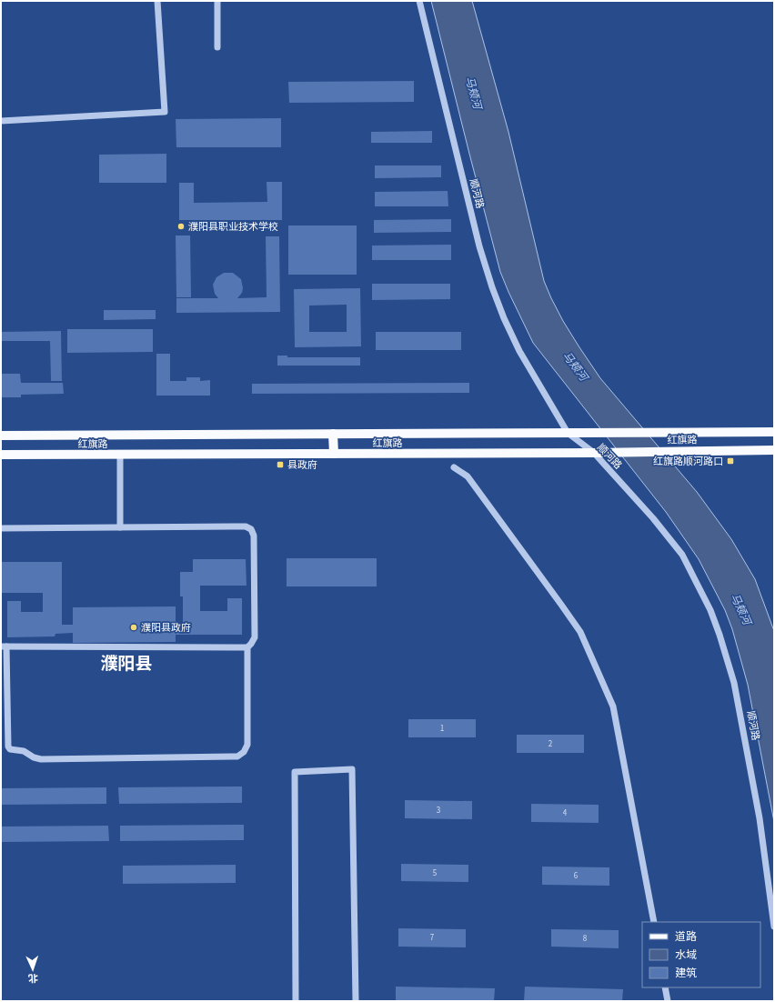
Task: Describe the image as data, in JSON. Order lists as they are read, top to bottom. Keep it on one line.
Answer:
{"streets":{"main road":["红旗路"],"street":["顺河路"]},"crossings":[["顺河路","红旗路"]],"districts":["濮阳县"],"water":["马颊河"],"places":{"other":["濮阳县职业技术学校","濮阳县政府"],"transit":["红旗路顺河路口","县政府"]},"house_numbers":["1","2","3","4","5","6","7","8"],"legend":["道路","水域","建筑"],"north":"bottom"}
